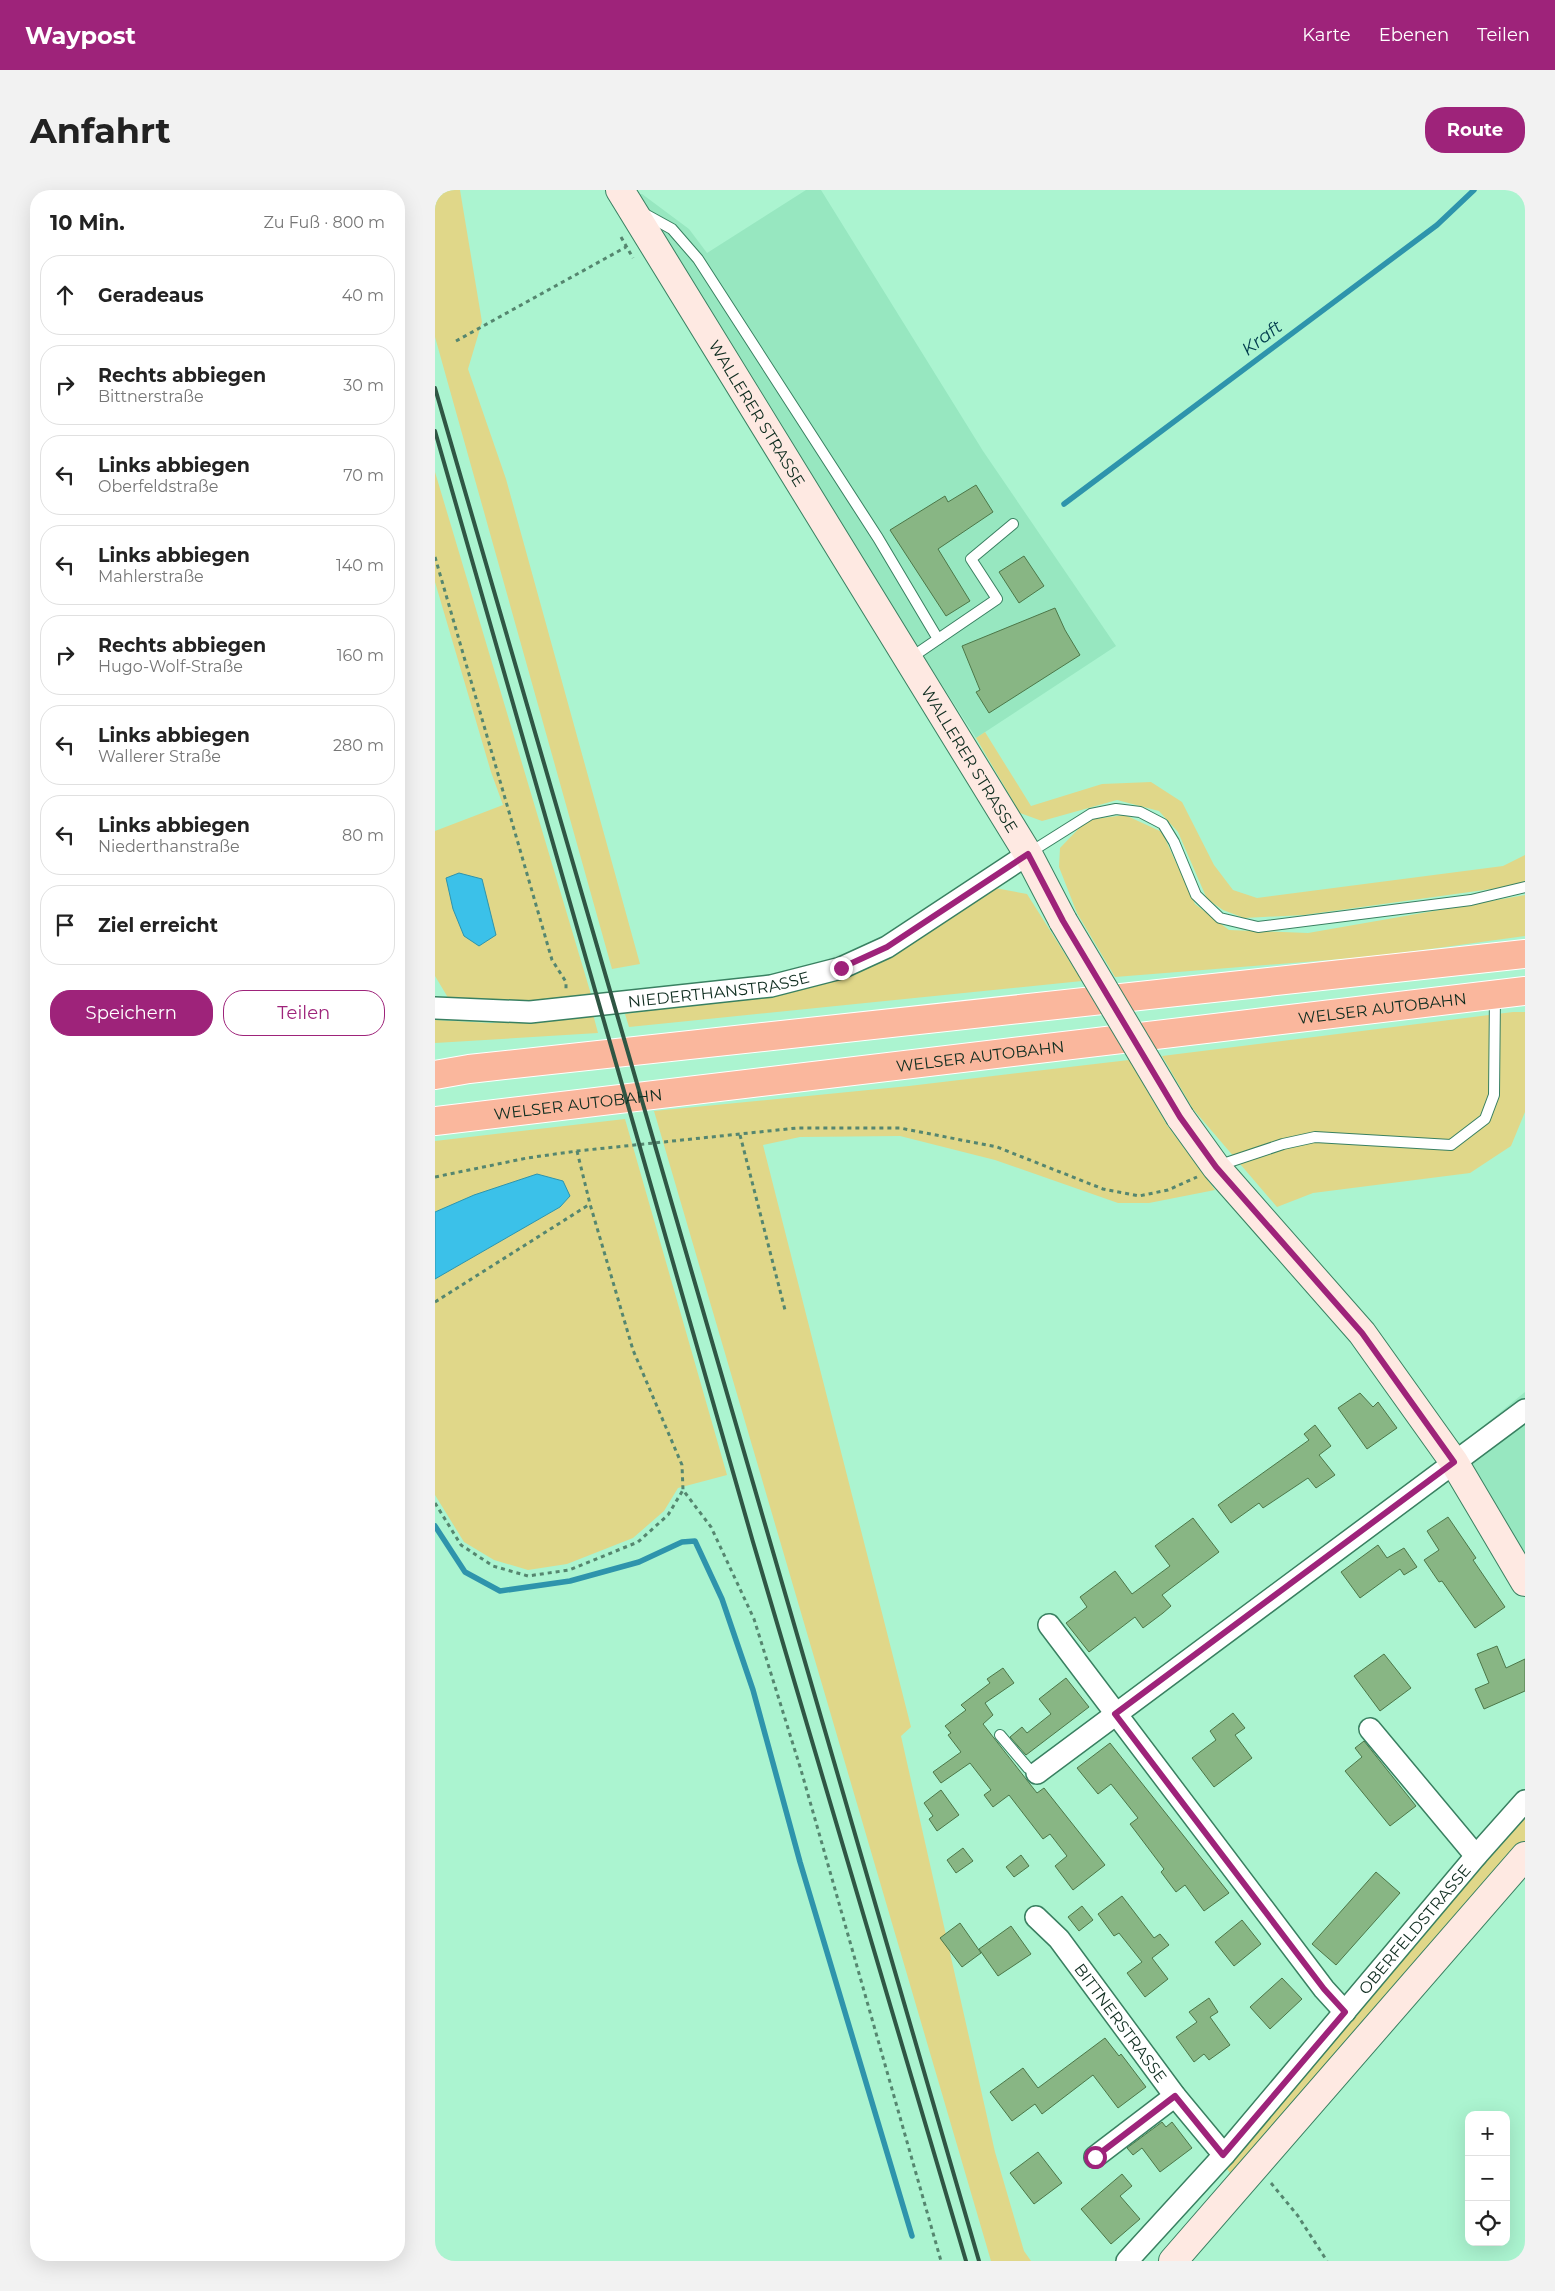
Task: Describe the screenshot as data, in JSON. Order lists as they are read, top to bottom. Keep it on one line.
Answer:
{"streets":{"highway":["WELSER AUTOBAHN"],"street":["WALLERER STRASSE","NIEDERTHANSTRASSE","OBERFELDSTRASSE","BITTNERSTRASSE"]},"crossings":[["WALLERER STRASSE","NIEDERTHANSTRASSE"],["OBERFELDSTRASSE","BITTNERSTRASSE"]],"water":["Kraft"],"page":{"header":"Waypost","nav":["Karte","Ebenen","Teilen"],"buttons":["Route",["Speichern","Teilen"]],"title":"Anfahrt","heading":["10 Min.","Zu Fuß · 800 m"],"list":[["Geradeaus","40 m"],["Rechts abbiegen","Bittnerstraße","30 m"],["Links abbiegen","Oberfeldstraße","70 m"],["Links abbiegen","Mahlerstraße","140 m"],["Rechts abbiegen","Hugo-Wolf-Straße","160 m"],["Links abbiegen","Wallerer Straße","280 m"],["Links abbiegen","Niederthanstraße","80 m"],"Ziel erreicht"],"map_buttons":["+","−"]}}
